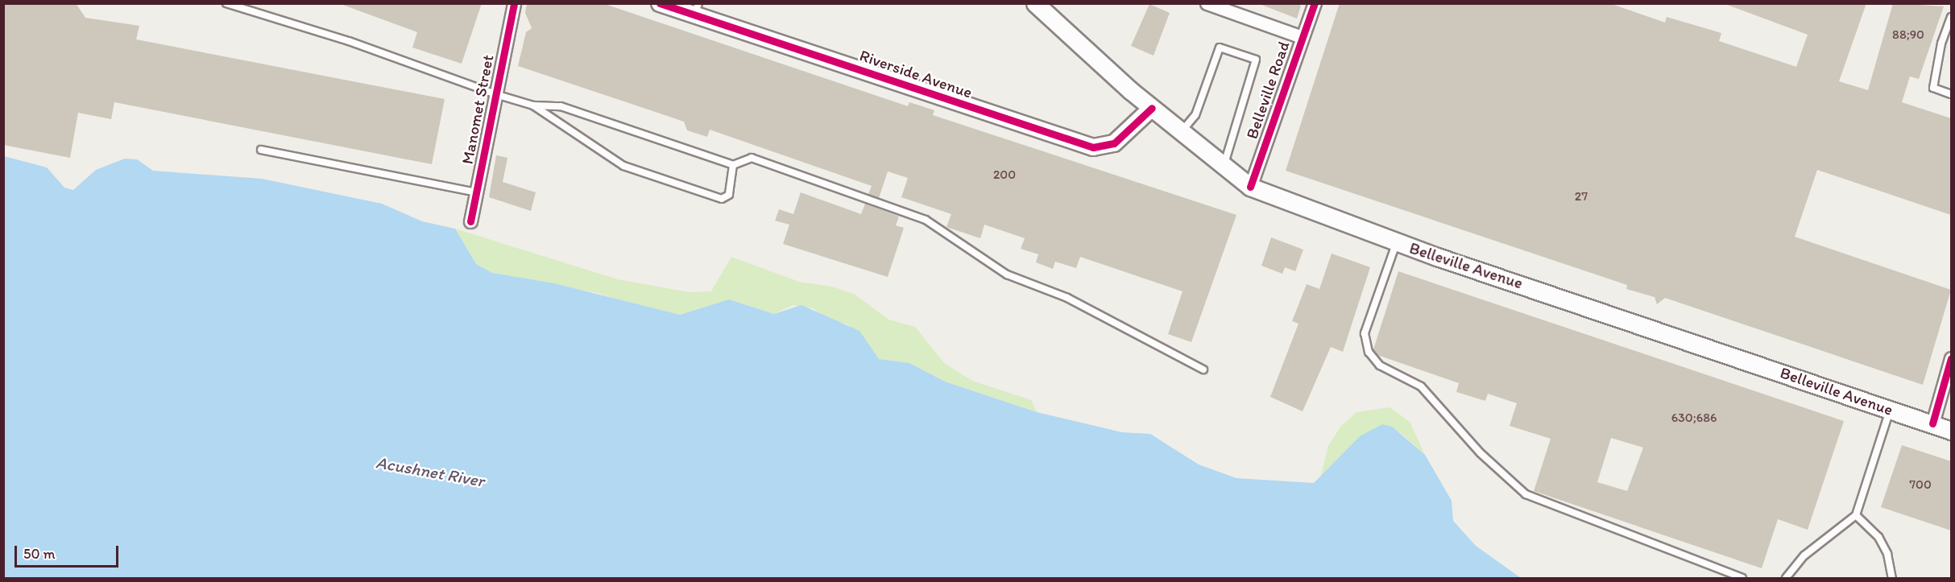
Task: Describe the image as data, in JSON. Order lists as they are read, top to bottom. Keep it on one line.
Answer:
{"streets":{"main road":["Belleville Avenue"],"street":["Riverside Avenue","Belleville Road","Manomet Street"]},"crossings":[["Riverside Avenue","Belleville Avenue"],["Belleville Road","Belleville Avenue"]],"water":["Acushnet River"],"house_numbers":["88;90","200","27","630;686","700"],"scale_bar":"50 m"}
